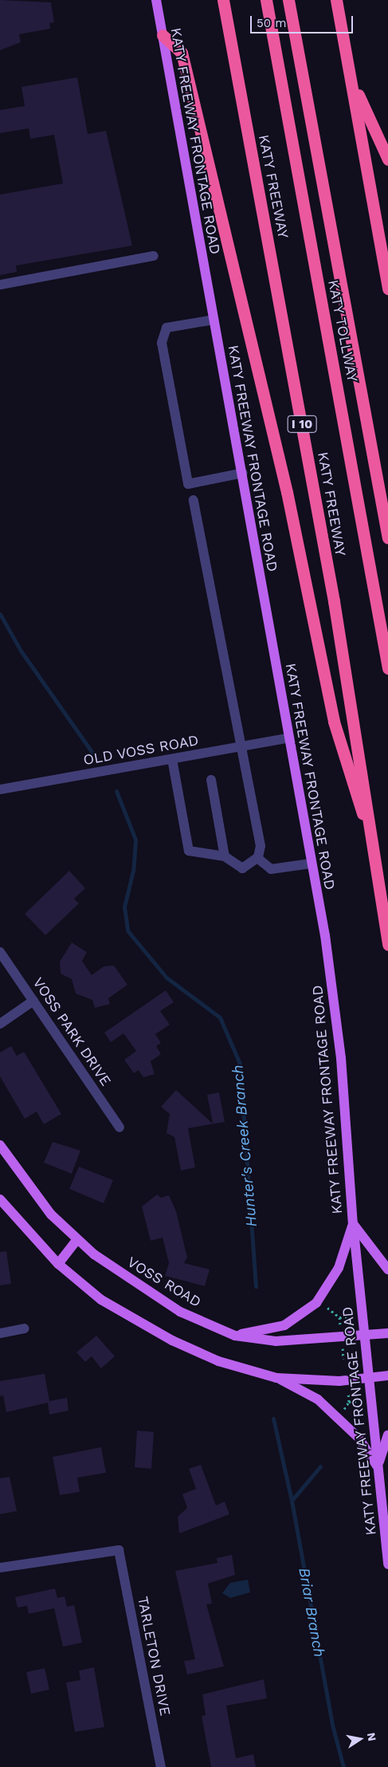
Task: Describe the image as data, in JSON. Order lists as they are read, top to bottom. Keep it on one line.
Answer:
{"streets":{"highway":["KATY FREEWAY","KATY TOLLWAY","I 10"],"main road":["KATY FREEWAY FRONTAGE ROAD","VOSS ROAD"],"street":["OLD VOSS ROAD","VOSS PARK DRIVE","TARLETON DRIVE"]},"crossings":[["KATY FREEWAY FRONTAGE ROAD","OLD VOSS ROAD"],["KATY FREEWAY FRONTAGE ROAD","VOSS ROAD"]],"water":["Hunter's Creek Branch","Briar Branch"],"scale_bar":"50 m","north":"right"}
